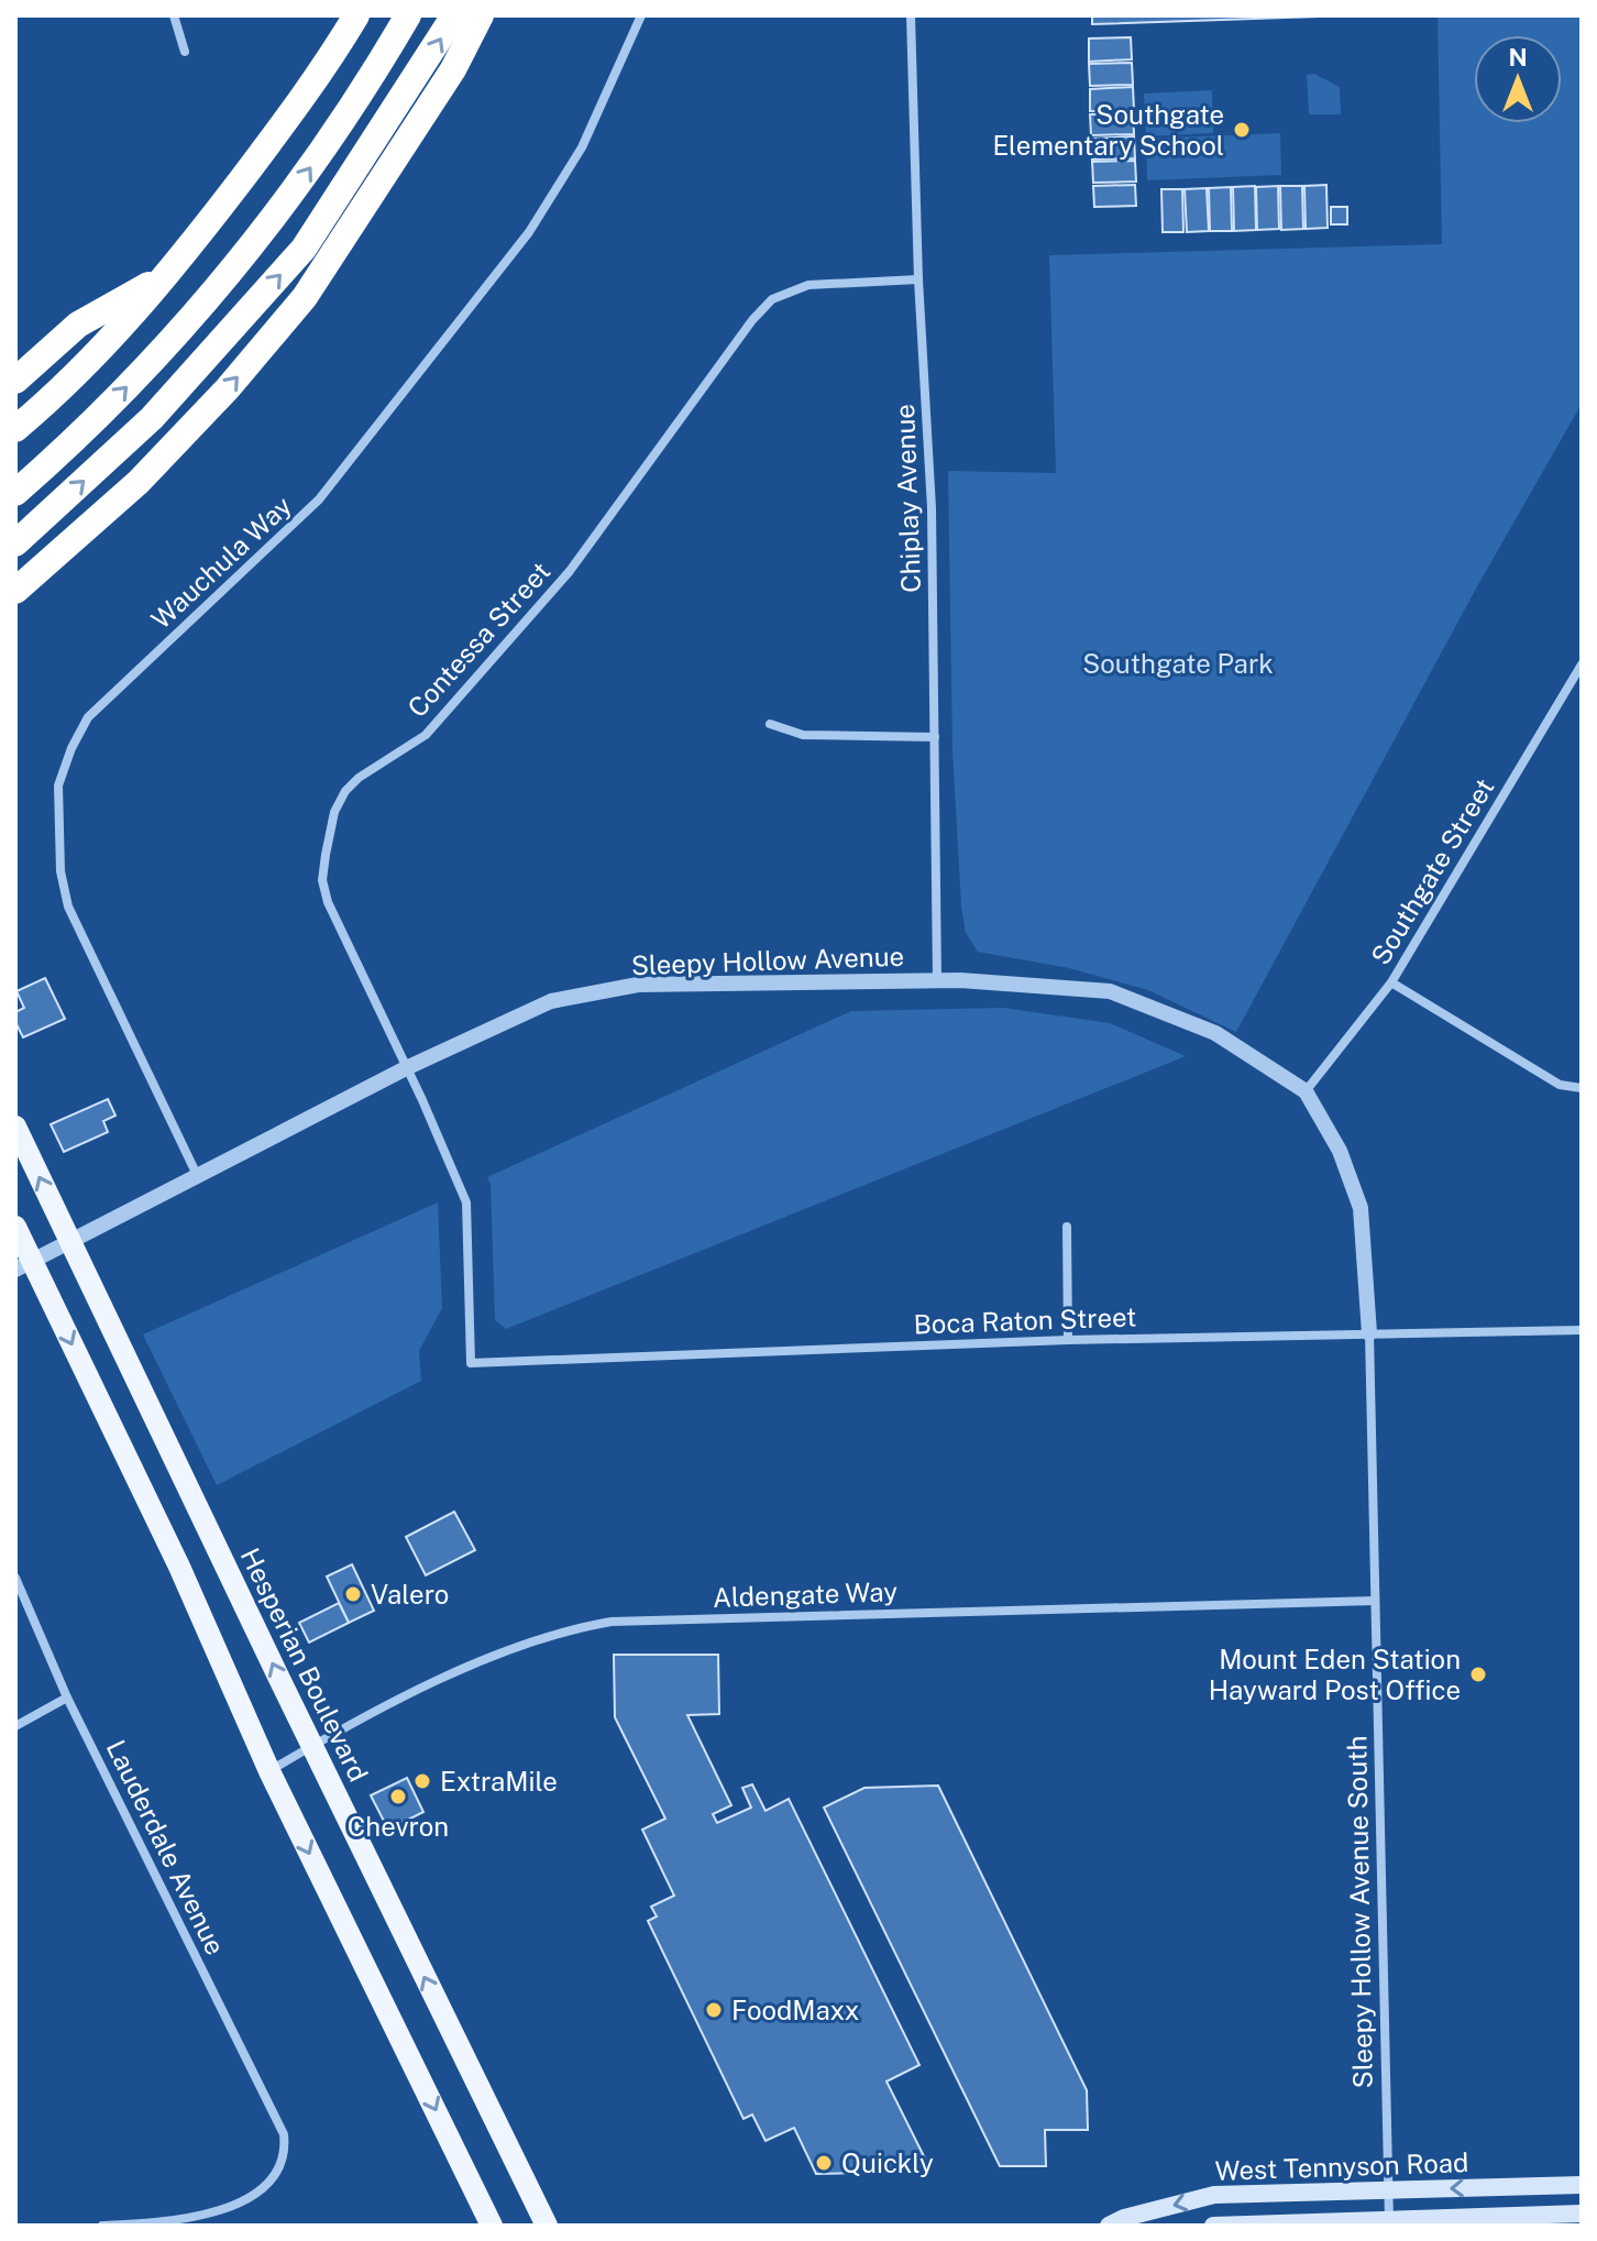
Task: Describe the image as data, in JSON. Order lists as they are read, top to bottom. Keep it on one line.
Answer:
{"streets":{"main road":["Hesperian Boulevard","West Tennyson Road"],"street":["Chiplay Avenue","Wauchula Way","Contessa Street","Southgate Street","Sleepy Hollow Avenue","Boca Raton Street","Aldengate Way","Lauderdale Avenue","Sleepy Hollow Avenue South"]},"crossings":[["Chiplay Avenue","Contessa Street"],["Chiplay Avenue","Sleepy Hollow Avenue"],["Wauchula Way","Sleepy Hollow Avenue"],["Contessa Street","Sleepy Hollow Avenue"],["Contessa Street","Boca Raton Street"],["Southgate Street","Sleepy Hollow Avenue"],["Sleepy Hollow Avenue","Boca Raton Street"],["Sleepy Hollow Avenue","Hesperian Boulevard"],["Sleepy Hollow Avenue","Sleepy Hollow Avenue South"],["Boca Raton Street","Sleepy Hollow Avenue South"],["Aldengate Way","Hesperian Boulevard"],["Aldengate Way","Sleepy Hollow Avenue South"],["Sleepy Hollow Avenue South","West Tennyson Road"]],"parks":["Southgate Park"],"places":["Southgate Elementary School","Valero","Mount Eden Station Hayward Post Office","ExtraMile","Chevron","FoodMaxx","Quickly"],"north":"top"}
